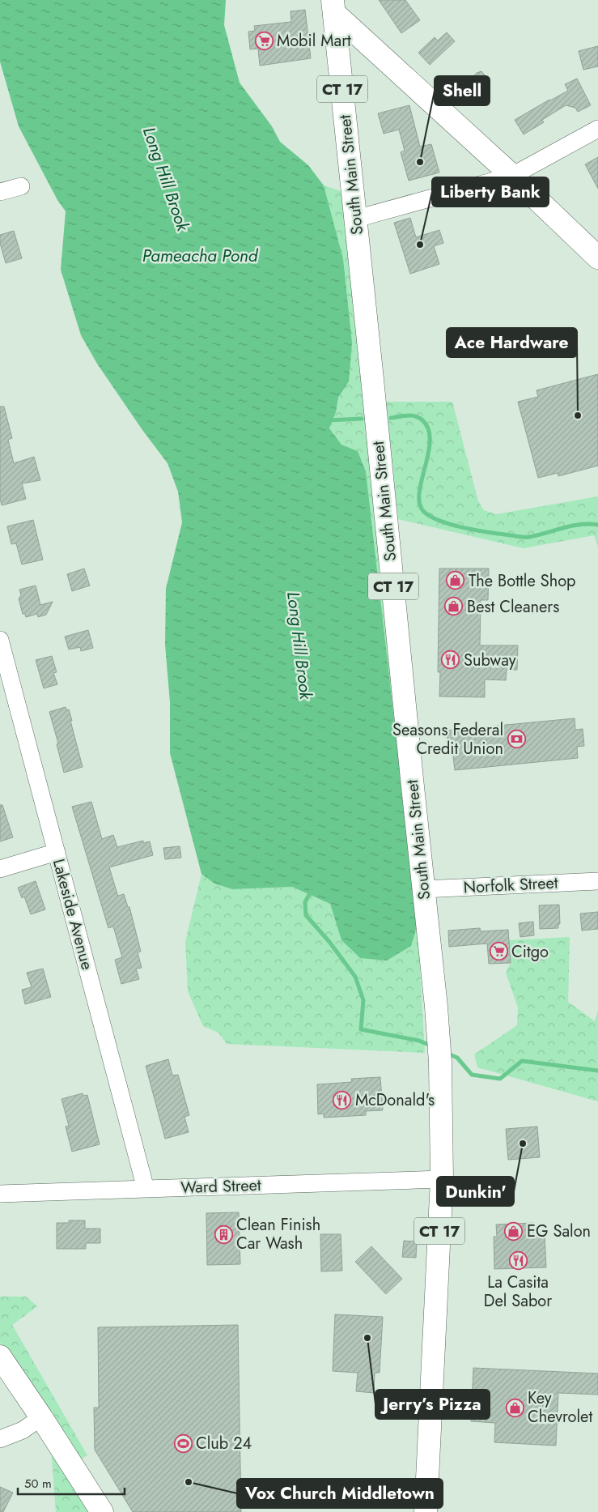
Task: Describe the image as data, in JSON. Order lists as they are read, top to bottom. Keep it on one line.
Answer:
{"streets":{"main road":["CT 17","South Main Street"],"street":["Norfolk Street","Lakeside Avenue","Ward Street"]},"crossings":[["South Main Street","Norfolk Street"],["South Main Street","Ward Street"],["Lakeside Avenue","Ward Street"]],"water":["Long Hill Brook","Pameacha Pond"],"places":{"supermarket":["Mobil Mart","Citgo"],"other":["Shell","Liberty Bank","Ace Hardware","Dunkin'","Jerry’s Pizza","Vox Church Middletown"],"shop":["The Bottle Shop","Best Cleaners","EG Salon","Key Chevrolet"],"restaurant":["Subway","McDonald's","La Casita Del Sabor"],"bank":["Seasons Federal Credit Union"],"building":["Clean Finish Car Wash"],"sports":["Club 24"]},"scale_bar":"50 m"}
